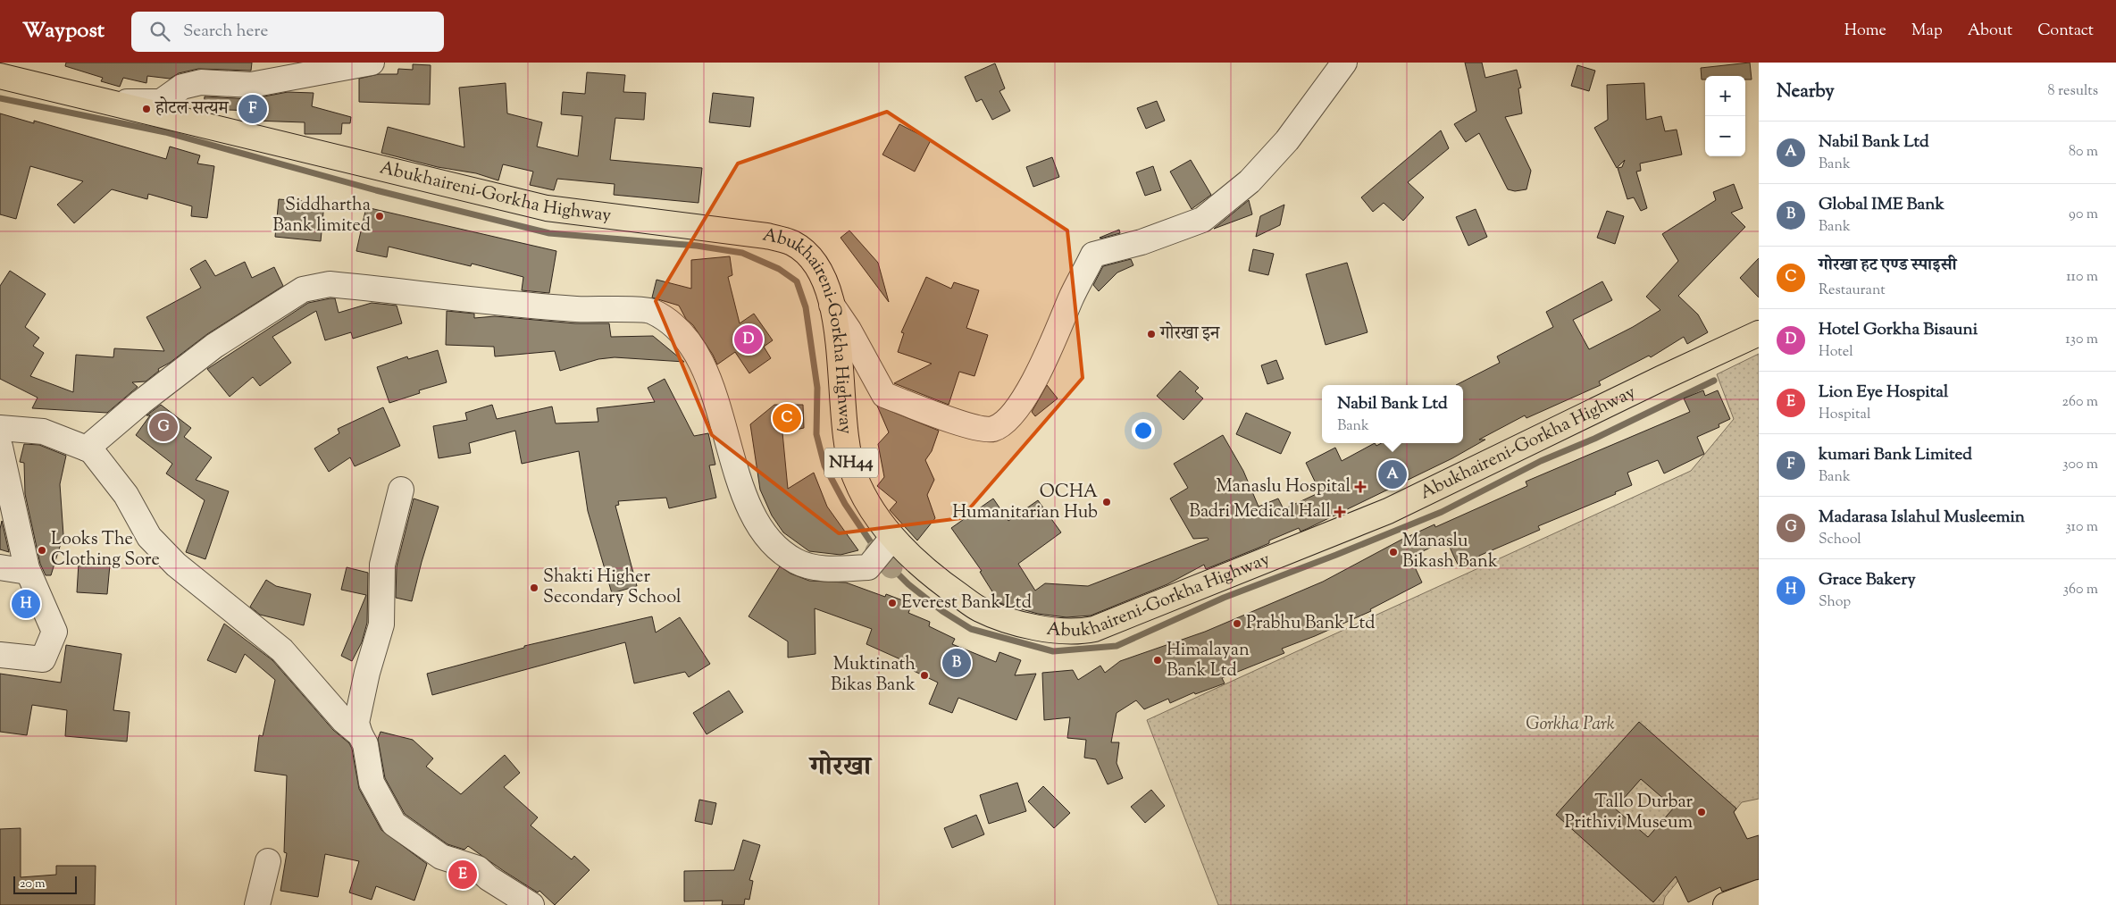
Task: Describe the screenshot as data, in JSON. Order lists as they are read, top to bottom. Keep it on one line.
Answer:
{"streets":{"main road":["Abukhaireni-Gorkha Highway","NH44"]},"districts":["गोरखा"],"parks":["Gorkha Park"],"places":{"other":["होटल सत्यम","Siddhartha Bank limited","गोरखा इन","OCHA Humanitarian Hub","Looks The Clothing Sore","Manaslu Bikash Bank","Shakti Higher Secondary School","Everest Bank Ltd","Prabhu Bank Ltd","Himalayan Bank Ltd","Muktinath Bikas Bank","Tallo Durbar Prithivi Museum"],"health":["Manaslu Hospital","Badri Medical Hall"]},"scale_bar":"20 m","page":{"header":"Waypost","search":"Search here","nav":["Home","Map","About","Contact"],"heading":["Nearby","8 results"],"map_buttons":["+","−"],"pins":["F","D","C","G","A","H","B","E"],"list":[{"mark":"A","name":"Nabil Bank Ltd","note":"Bank","value":"80 m"},{"mark":"B","name":"Global IME Bank","note":"Bank","value":"90 m"},{"mark":"C","name":"गोरखा हट एण्ड स्पाइसी","note":"Restaurant","value":"110 m"},{"mark":"D","name":"Hotel Gorkha Bisauni","note":"Hotel","value":"130 m"},{"mark":"E","name":"Lion Eye Hospital","note":"Hospital","value":"260 m"},{"mark":"F","name":"kumari Bank Limited","note":"Bank","value":"300 m"},{"mark":"G","name":"Madarasa Islahul Musleemin","note":"School","value":"310 m"},{"mark":"H","name":"Grace Bakery","note":"Shop","value":"360 m"}],"popup":["Nabil Bank Ltd","Bank"],"scale":"20 m"}}
